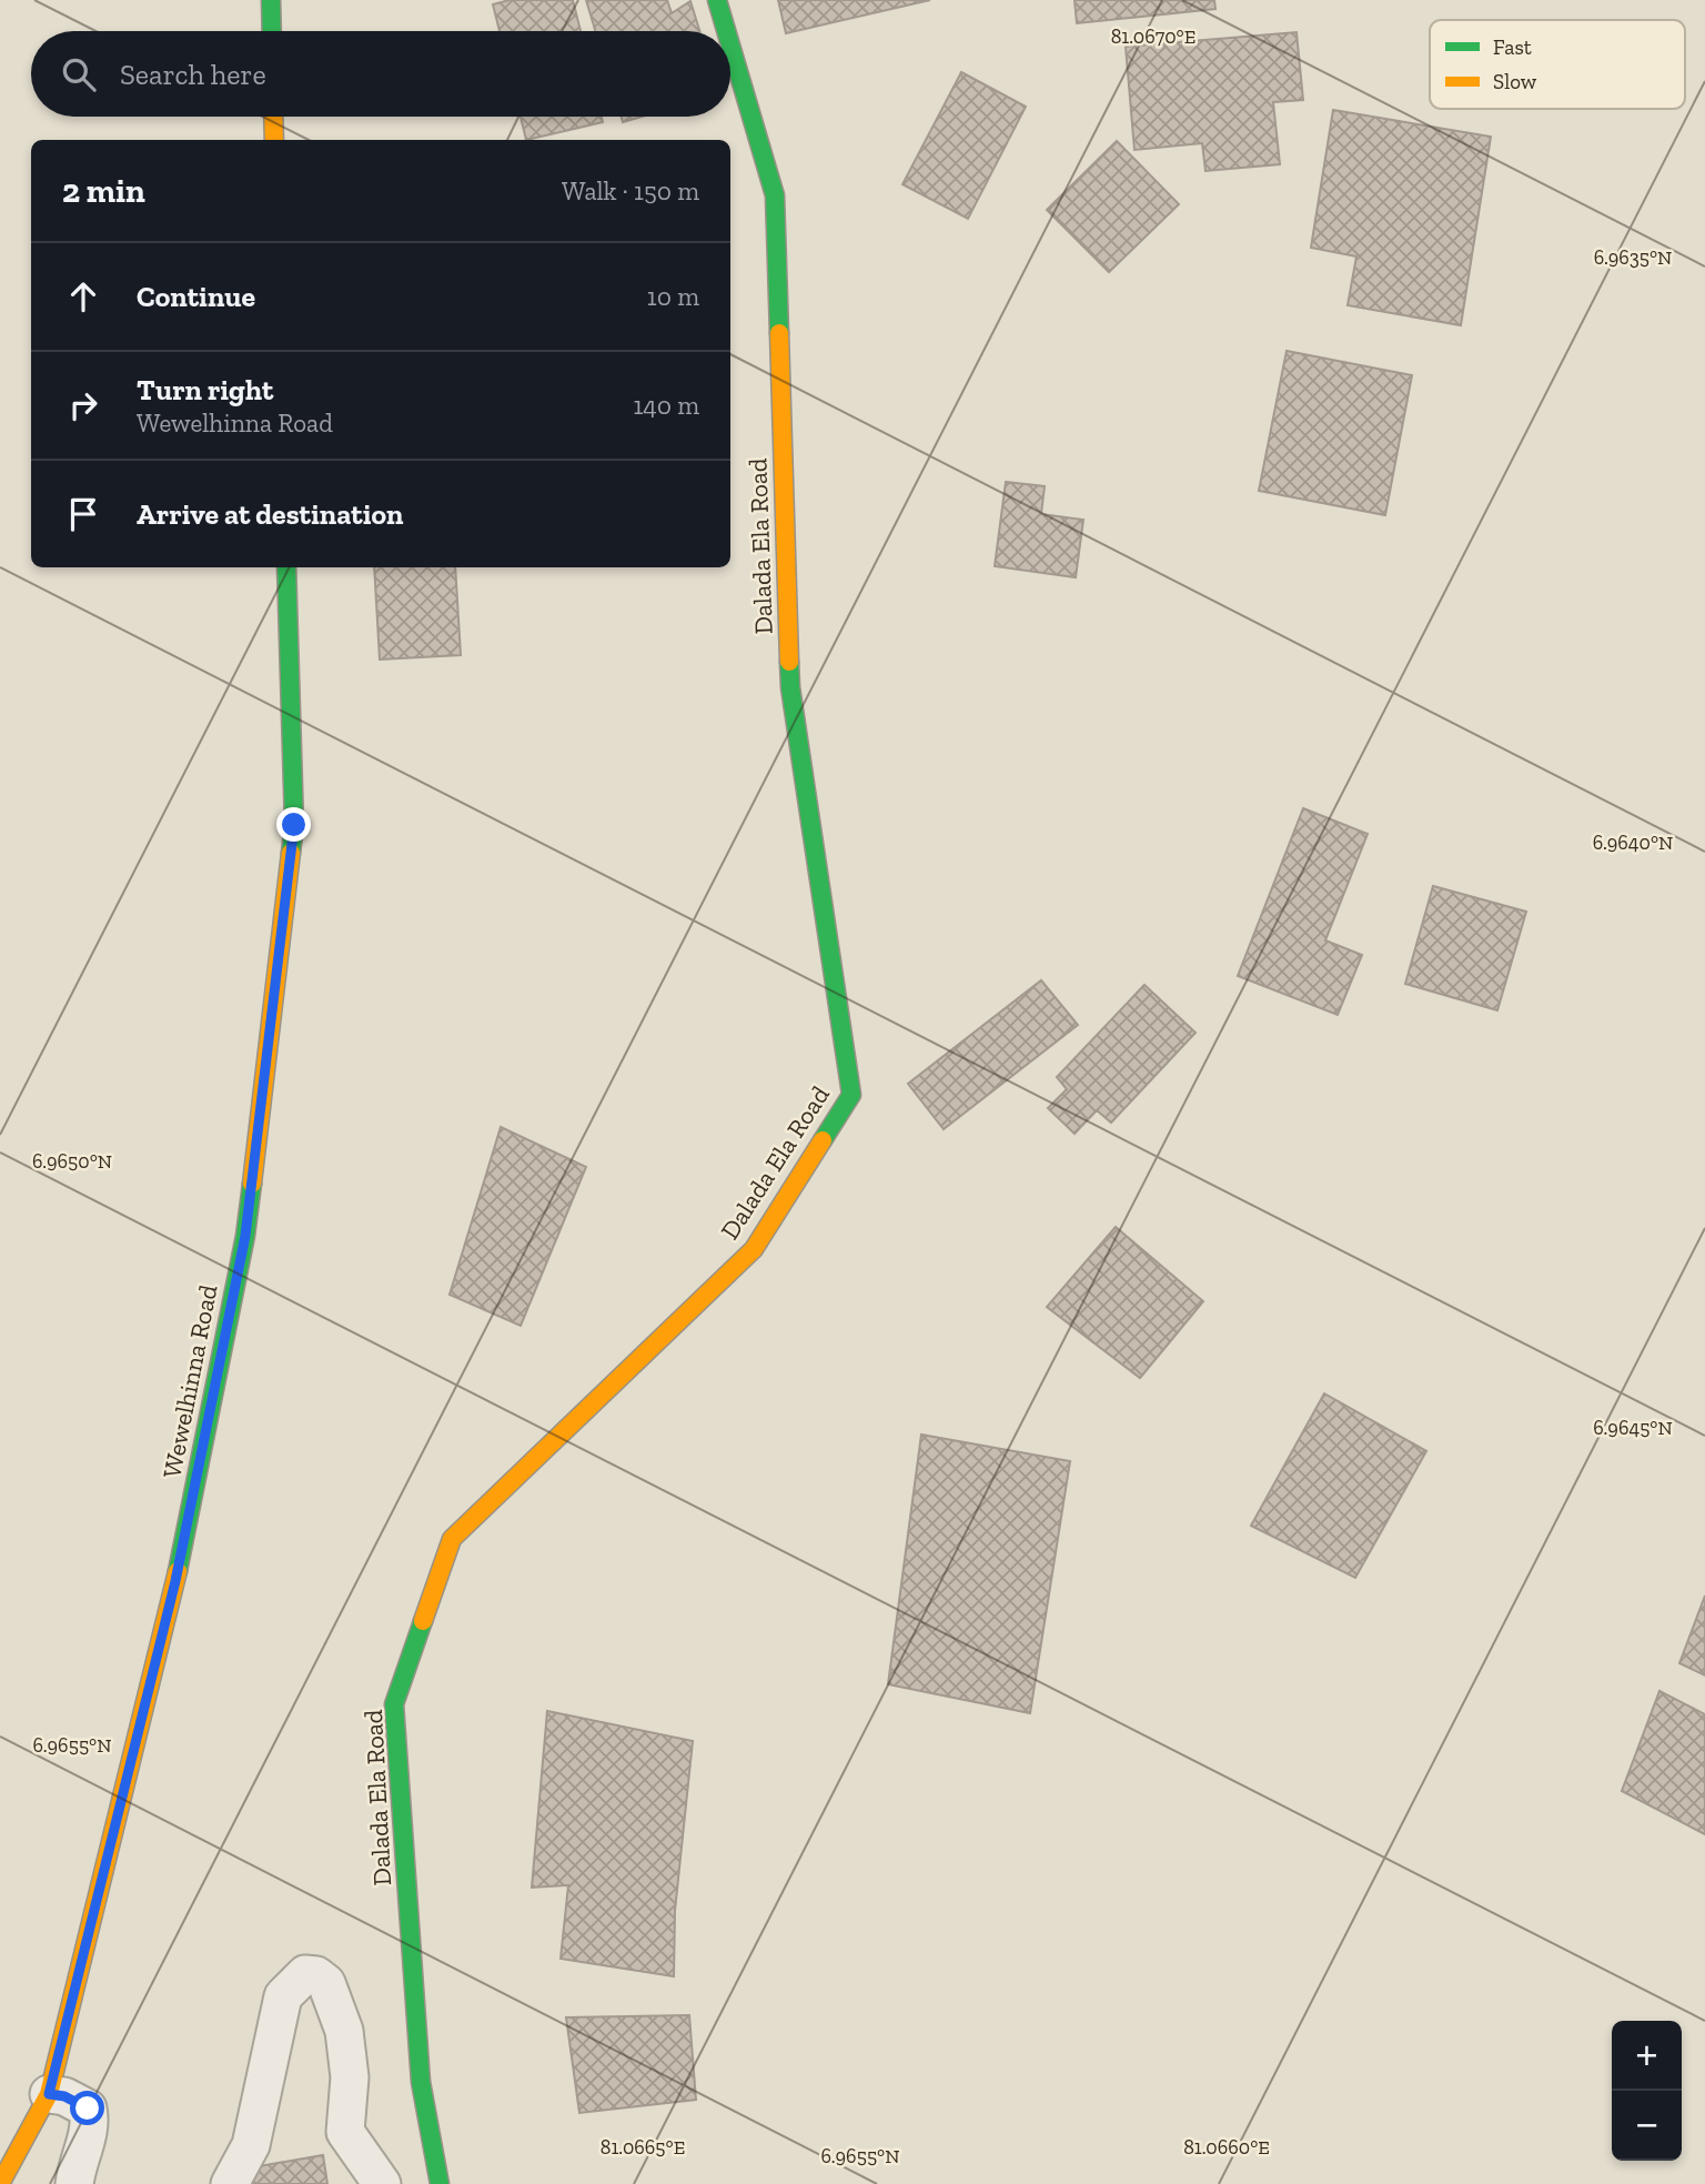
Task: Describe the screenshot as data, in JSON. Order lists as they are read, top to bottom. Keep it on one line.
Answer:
{"streets":{"street":["Dalada Ela Road","Wewelhinna Road"]},"legend":["Fast","Slow"],"page":{"search":"Search here","heading":["2 min","Walk · 150 m"],"list":[["Continue","10 m"],["Turn right","Wewelhinna Road","140 m"],"Arrive at destination"],"map_buttons":["+","−"]},"coordinates":["81.0670°E","6.9635°N","6.9640°N","6.9650°N","6.9645°N","6.9655°N","81.0665°E","81.0660°E"]}
